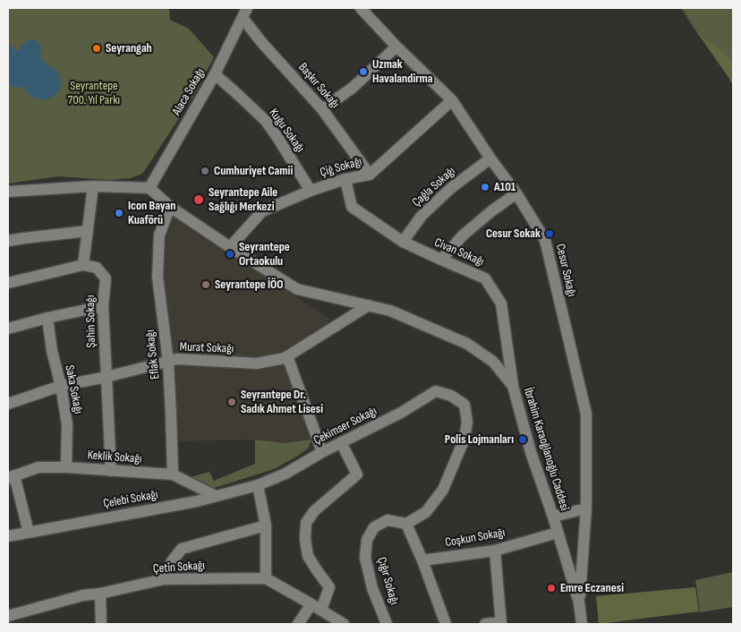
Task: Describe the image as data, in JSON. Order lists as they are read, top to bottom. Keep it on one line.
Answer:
{"streets":{"street":["Başkır Sokağı","Alaca Sokağı","Kuğu Sokağı","Çiğ Sokağı","Çağla Sokağı","Civan Sokağı","Cesur Sokağı","Şahin Sokağı","Murat Sokağı","Eflak Sokağı","Saka Sokağı","Çekimser Sokağı","İbrahim Karaoğlanoğlu Caddesi","Keklik Sokağı","Çelebi Sokağı","Coşkun Sokağı","Çetin Sokağı","Çığır Sokağı"]},"crossings":[["Başkır Sokağı","Alaca Sokağı"],["Başkır Sokağı","Çiğ Sokağı"],["Alaca Sokağı","Kuğu Sokağı"],["Alaca Sokağı","İbrahim Karaoğlanoğlu Caddesi"],["Kuğu Sokağı","Çiğ Sokağı"],["Çiğ Sokağı","Civan Sokağı"],["Çiğ Sokağı","Cesur Sokağı"],["Çiğ Sokağı","İbrahim Karaoğlanoğlu Caddesi"],["Çağla Sokağı","Civan Sokağı"],["Çağla Sokağı","Cesur Sokağı"],["Civan Sokağı","İbrahim Karaoğlanoğlu Caddesi"],["Cesur Sokağı","İbrahim Karaoğlanoğlu Caddesi"],["Şahin Sokağı","Murat Sokağı"],["Şahin Sokağı","Keklik Sokağı"],["Murat Sokağı","Eflak Sokağı"],["Murat Sokağı","Saka Sokağı"],["Murat Sokağı","İbrahim Karaoğlanoğlu Caddesi"],["Eflak Sokağı","İbrahim Karaoğlanoğlu Caddesi"],["Eflak Sokağı","Keklik Sokağı"],["Saka Sokağı","Keklik Sokağı"],["Çekimser Sokağı","Çelebi Sokağı"],["Çekimser Sokağı","Çığır Sokağı"],["İbrahim Karaoğlanoğlu Caddesi","Coşkun Sokağı"],["Keklik Sokağı","Çelebi Sokağı"]],"parks":["Seyrantepe 700. Yıl Parkı"],"places":["Seyrangah","Uzmak Havalandirma","Cumhuriyet Camii","A101","Seyrantepe Aile Sağlığı Merkezi","Icon Bayan Kuaförü","Cesur Sokak","Seyrantepe Ortaokulu","Seyrantepe İÖO","Seyrantepe Dr. Sadık Ahmet Lisesi","Polis Lojmanları","Emre Eczanesi"]}
